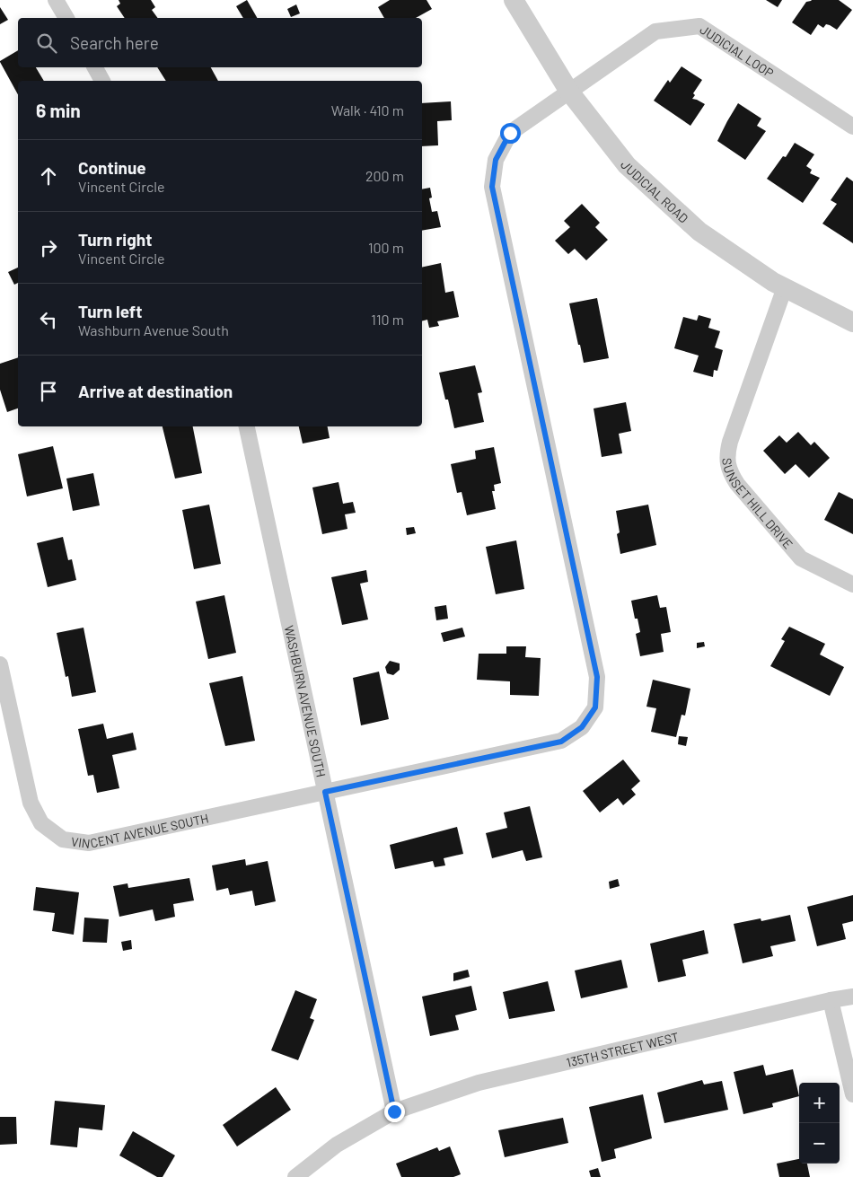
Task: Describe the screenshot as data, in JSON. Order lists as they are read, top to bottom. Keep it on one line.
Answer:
{"streets":{"street":["JUDICIAL LOOP","JUDICIAL ROAD","SUNSET HILL DRIVE","WASHBURN AVENUE SOUTH","VINCENT AVENUE SOUTH","135TH STREET WEST"]},"crossings":[["JUDICIAL LOOP","JUDICIAL ROAD"],["JUDICIAL LOOP","WASHBURN AVENUE SOUTH"],["JUDICIAL LOOP","VINCENT AVENUE SOUTH"],["JUDICIAL ROAD","SUNSET HILL DRIVE"],["WASHBURN AVENUE SOUTH","VINCENT AVENUE SOUTH"],["WASHBURN AVENUE SOUTH","135TH STREET WEST"]],"page":{"search":"Search here","heading":["6 min","Walk · 410 m"],"list":[["Continue","Vincent Circle","200 m"],["Turn right","Vincent Circle","100 m"],["Turn left","Washburn Avenue South","110 m"],"Arrive at destination"],"map_buttons":["+","−"]}}
